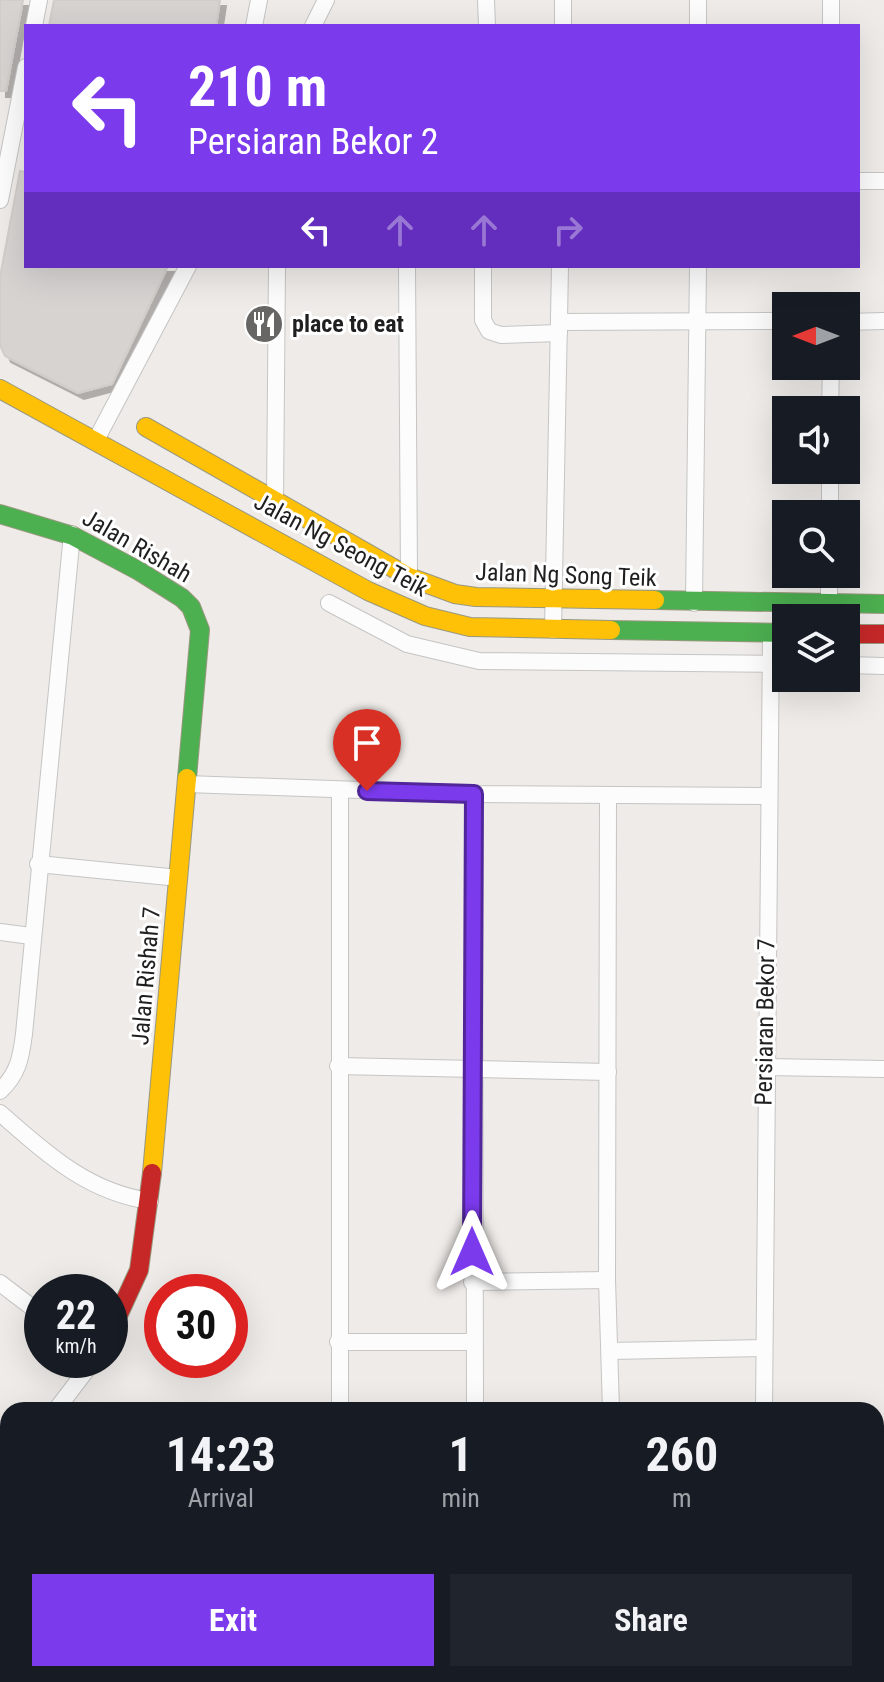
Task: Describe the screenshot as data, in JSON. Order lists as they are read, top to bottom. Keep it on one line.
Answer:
{"streets":{"street":["Jalan Ng Seong Teik","Jalan Rishah","Jalan Ng Song Teik","Jalan Rishah 7","Persiaran Bekor 7"]},"crossings":[["Jalan Rishah","Jalan Rishah 7"]],"places":{"restaurant":["place to eat"]},"north":"left","page":{"turn":["210 m","Persiaran Bekor 2"],"speed":"22 km/h","limit":"30","eta":["14:23","Arrival","1","min","260","m"],"buttons":["Exit","Share"]}}
